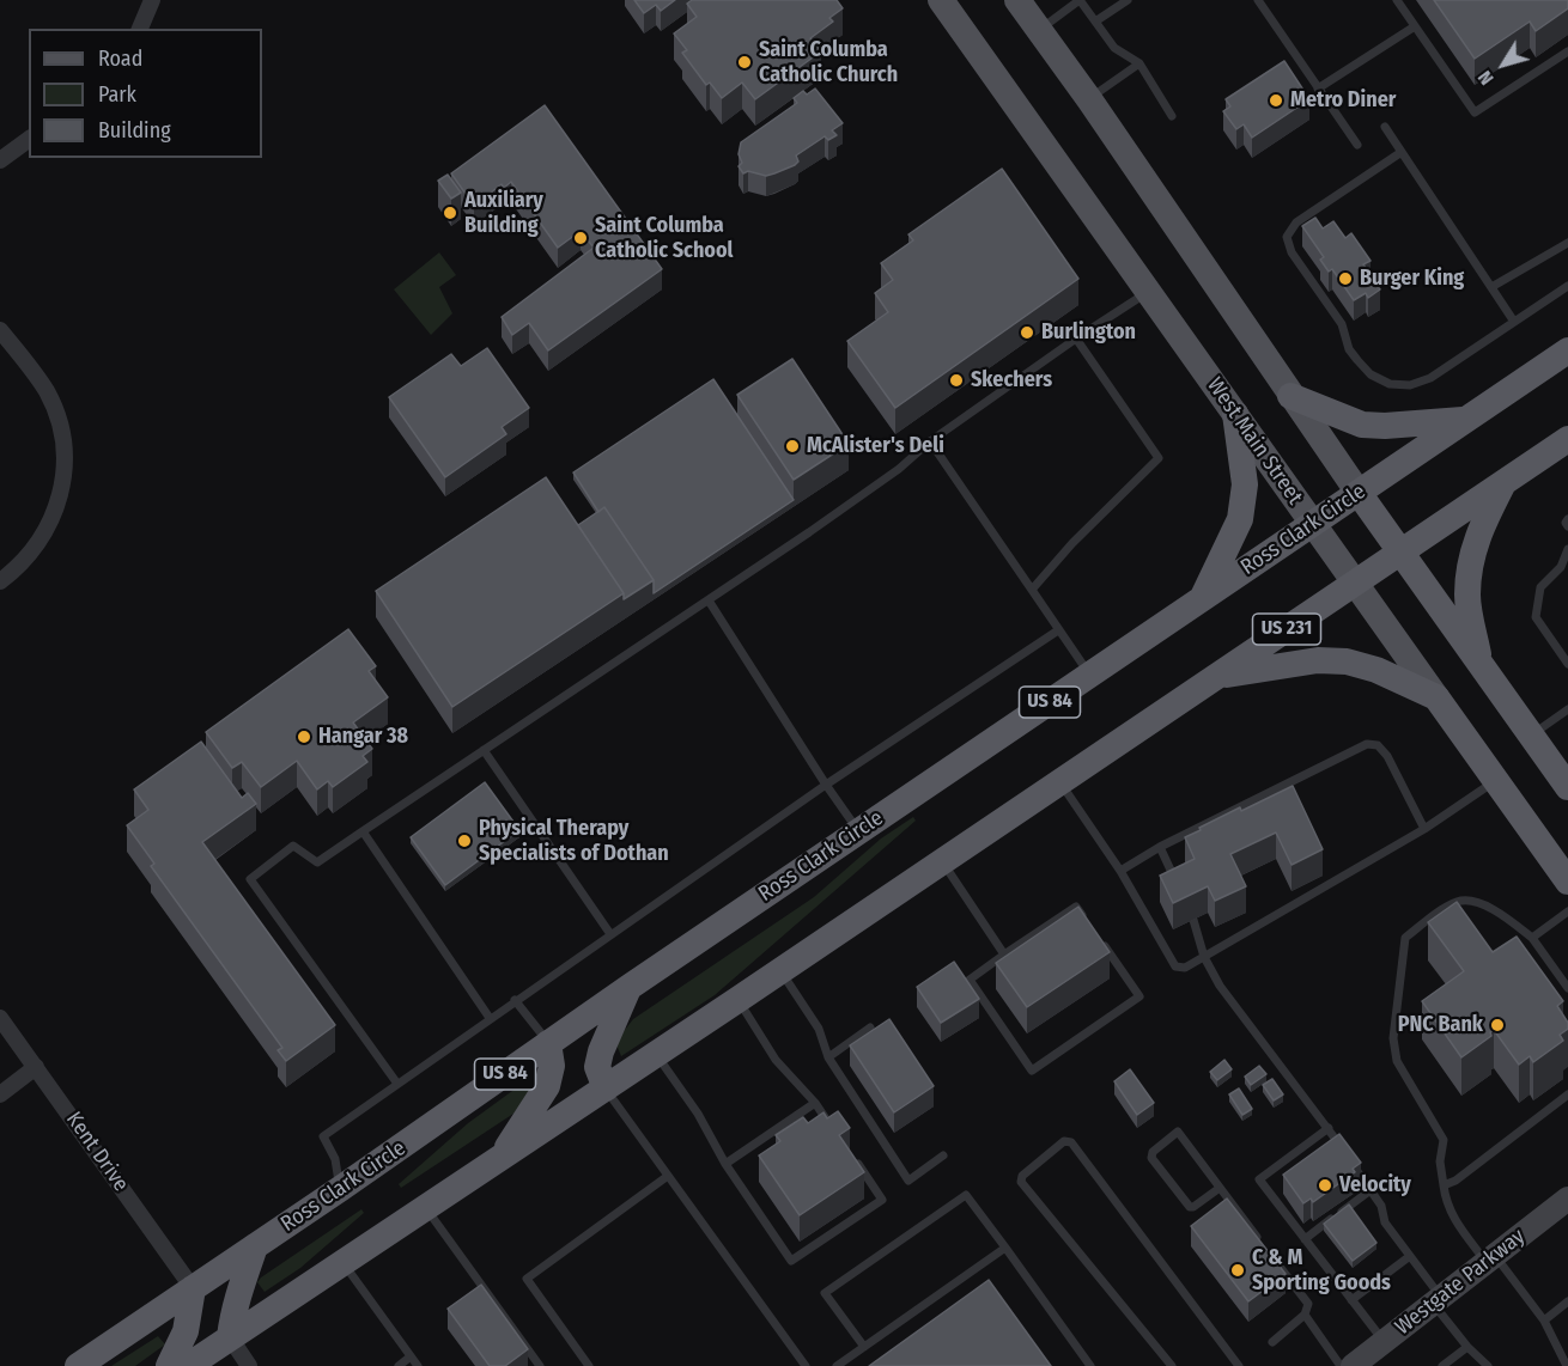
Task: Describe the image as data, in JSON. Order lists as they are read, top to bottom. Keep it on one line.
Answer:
{"streets":{"highway":["West Main Street","Ross Clark Circle","US 231","US 84"],"main road":["Westgate Parkway"],"street":["Kent Drive"]},"crossings":[["West Main Street","Ross Clark Circle"],["West Main Street","US 231"],["Ross Clark Circle","Kent Drive"]],"places":["Saint Columba Catholic Church","Metro Diner","Auxiliary Building","Saint Columba Catholic School","Burger King","Burlington","Skechers","McAlister's Deli","Hangar 38","Physical Therapy Specialists of Dothan","PNC Bank","Velocity","C & M Sporting Goods"],"legend":["Road","Park","Building"],"north":"bottom left"}
